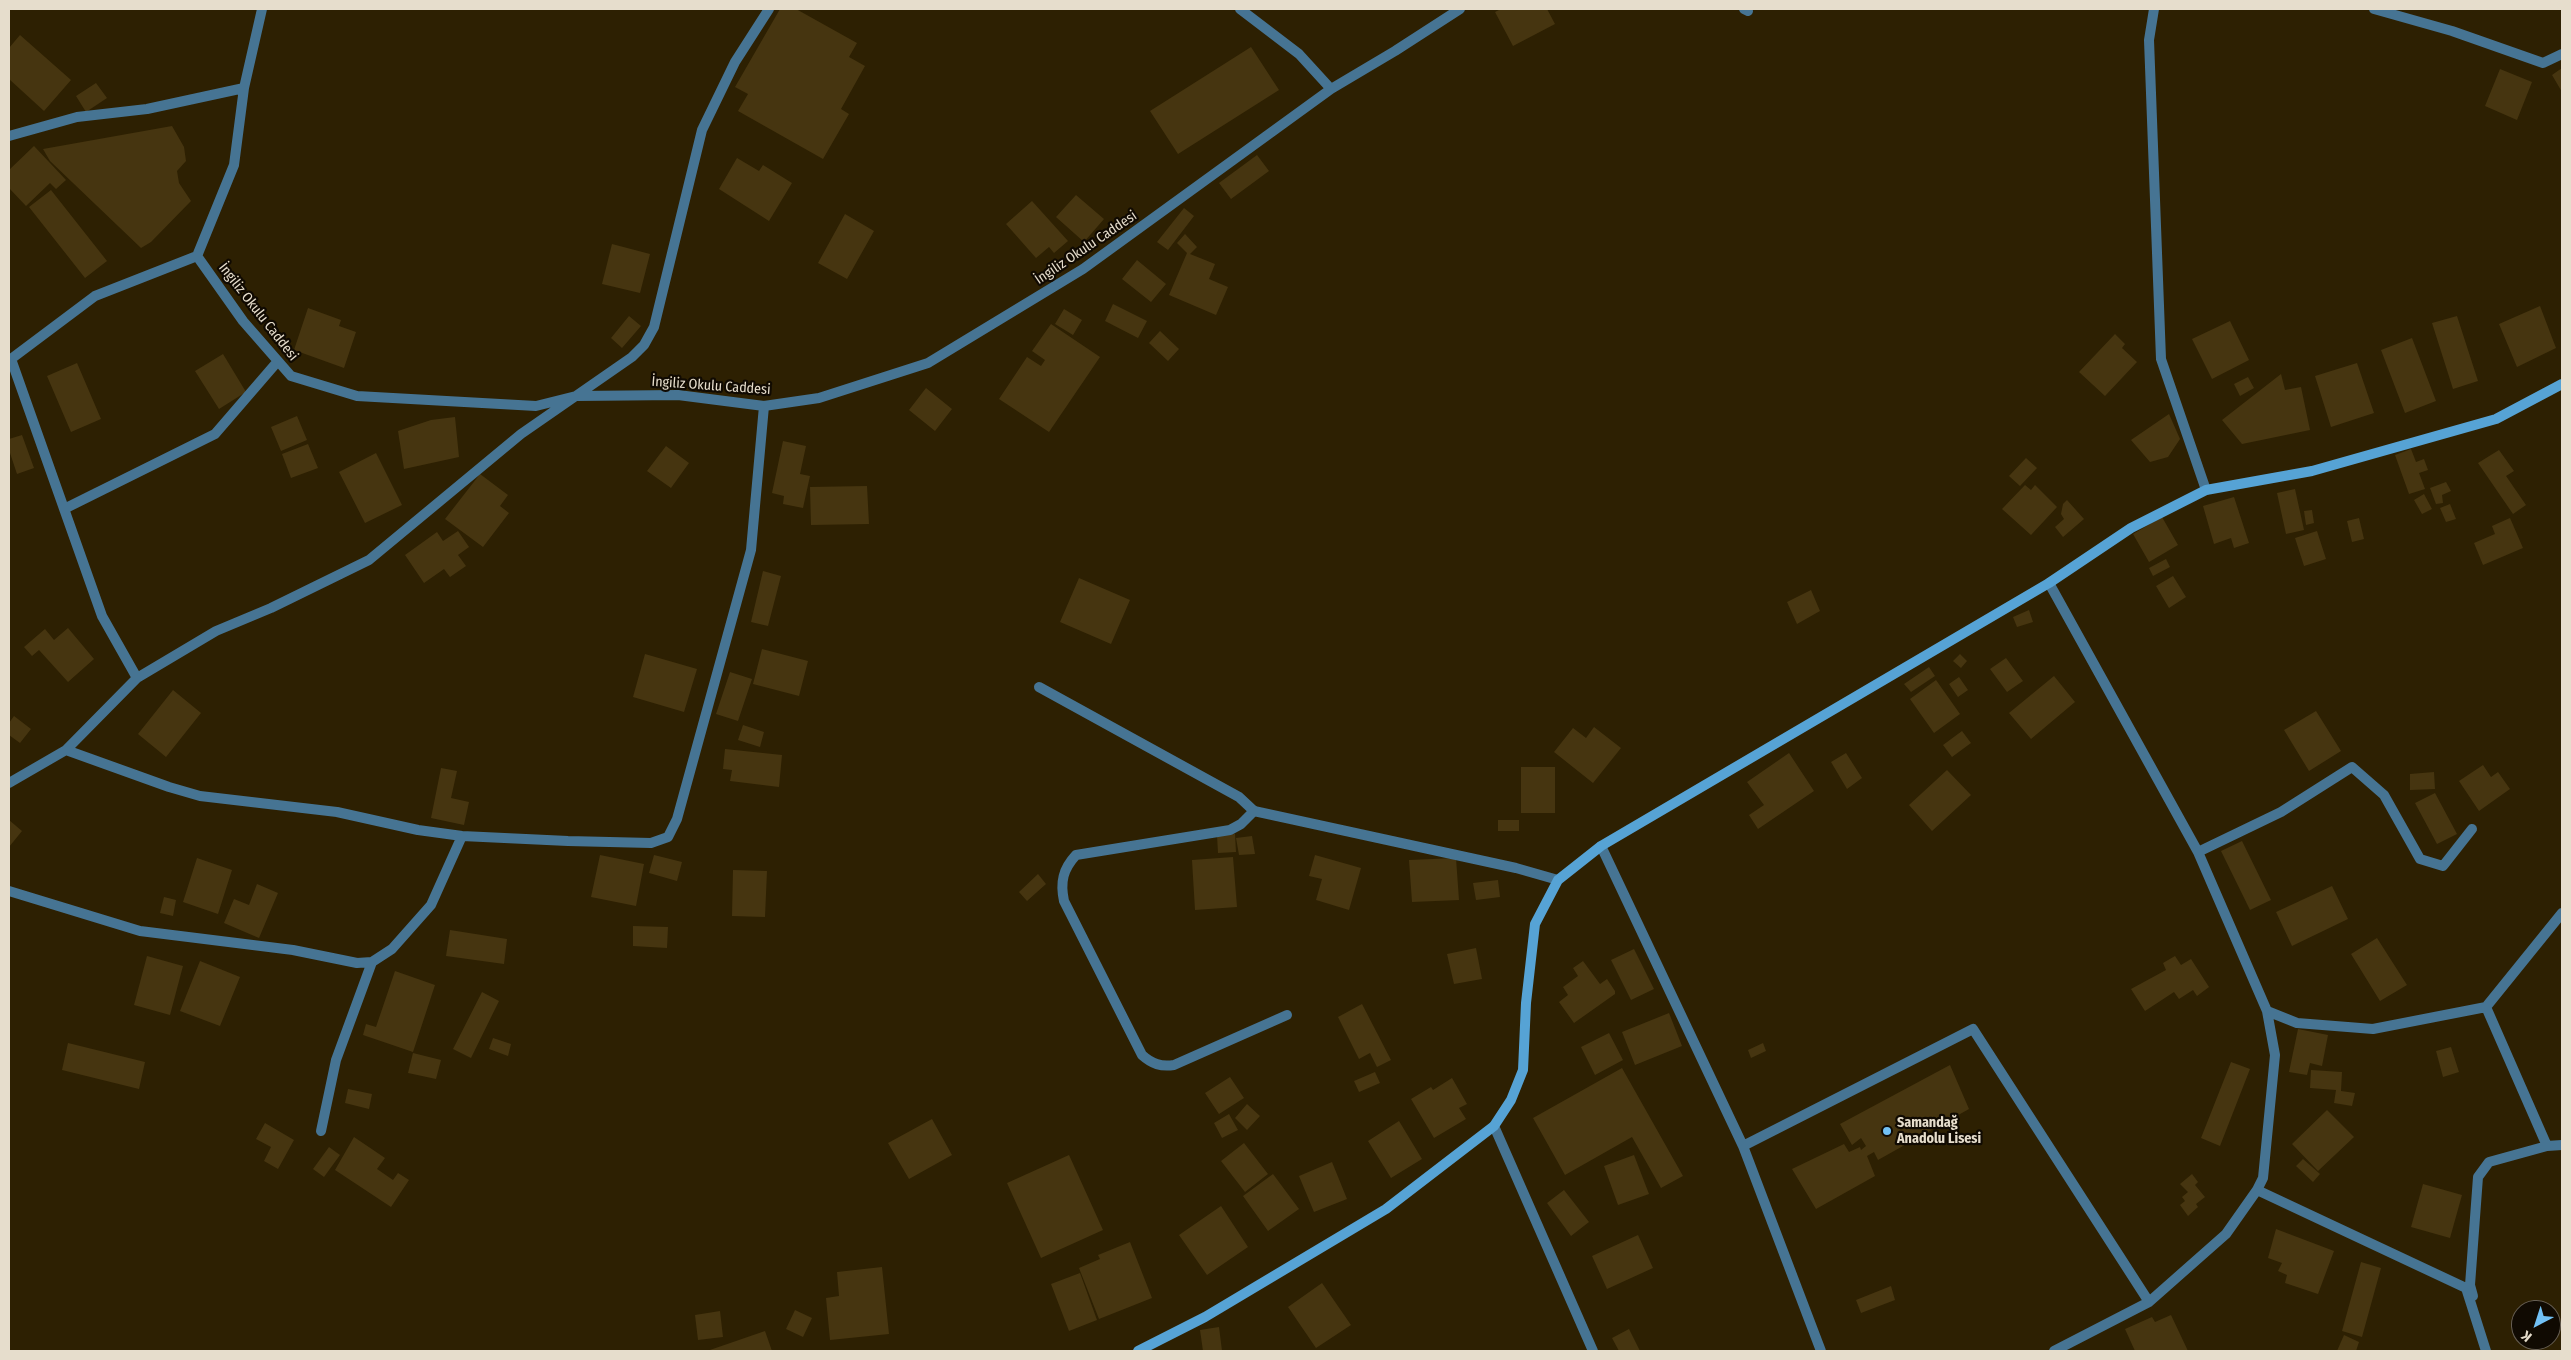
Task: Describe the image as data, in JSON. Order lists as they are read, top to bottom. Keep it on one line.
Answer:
{"streets":{"street":["İngiliz Okulu Caddesi"]},"places":["Samandağ Anadolu Lisesi"],"north":"bottom left"}
